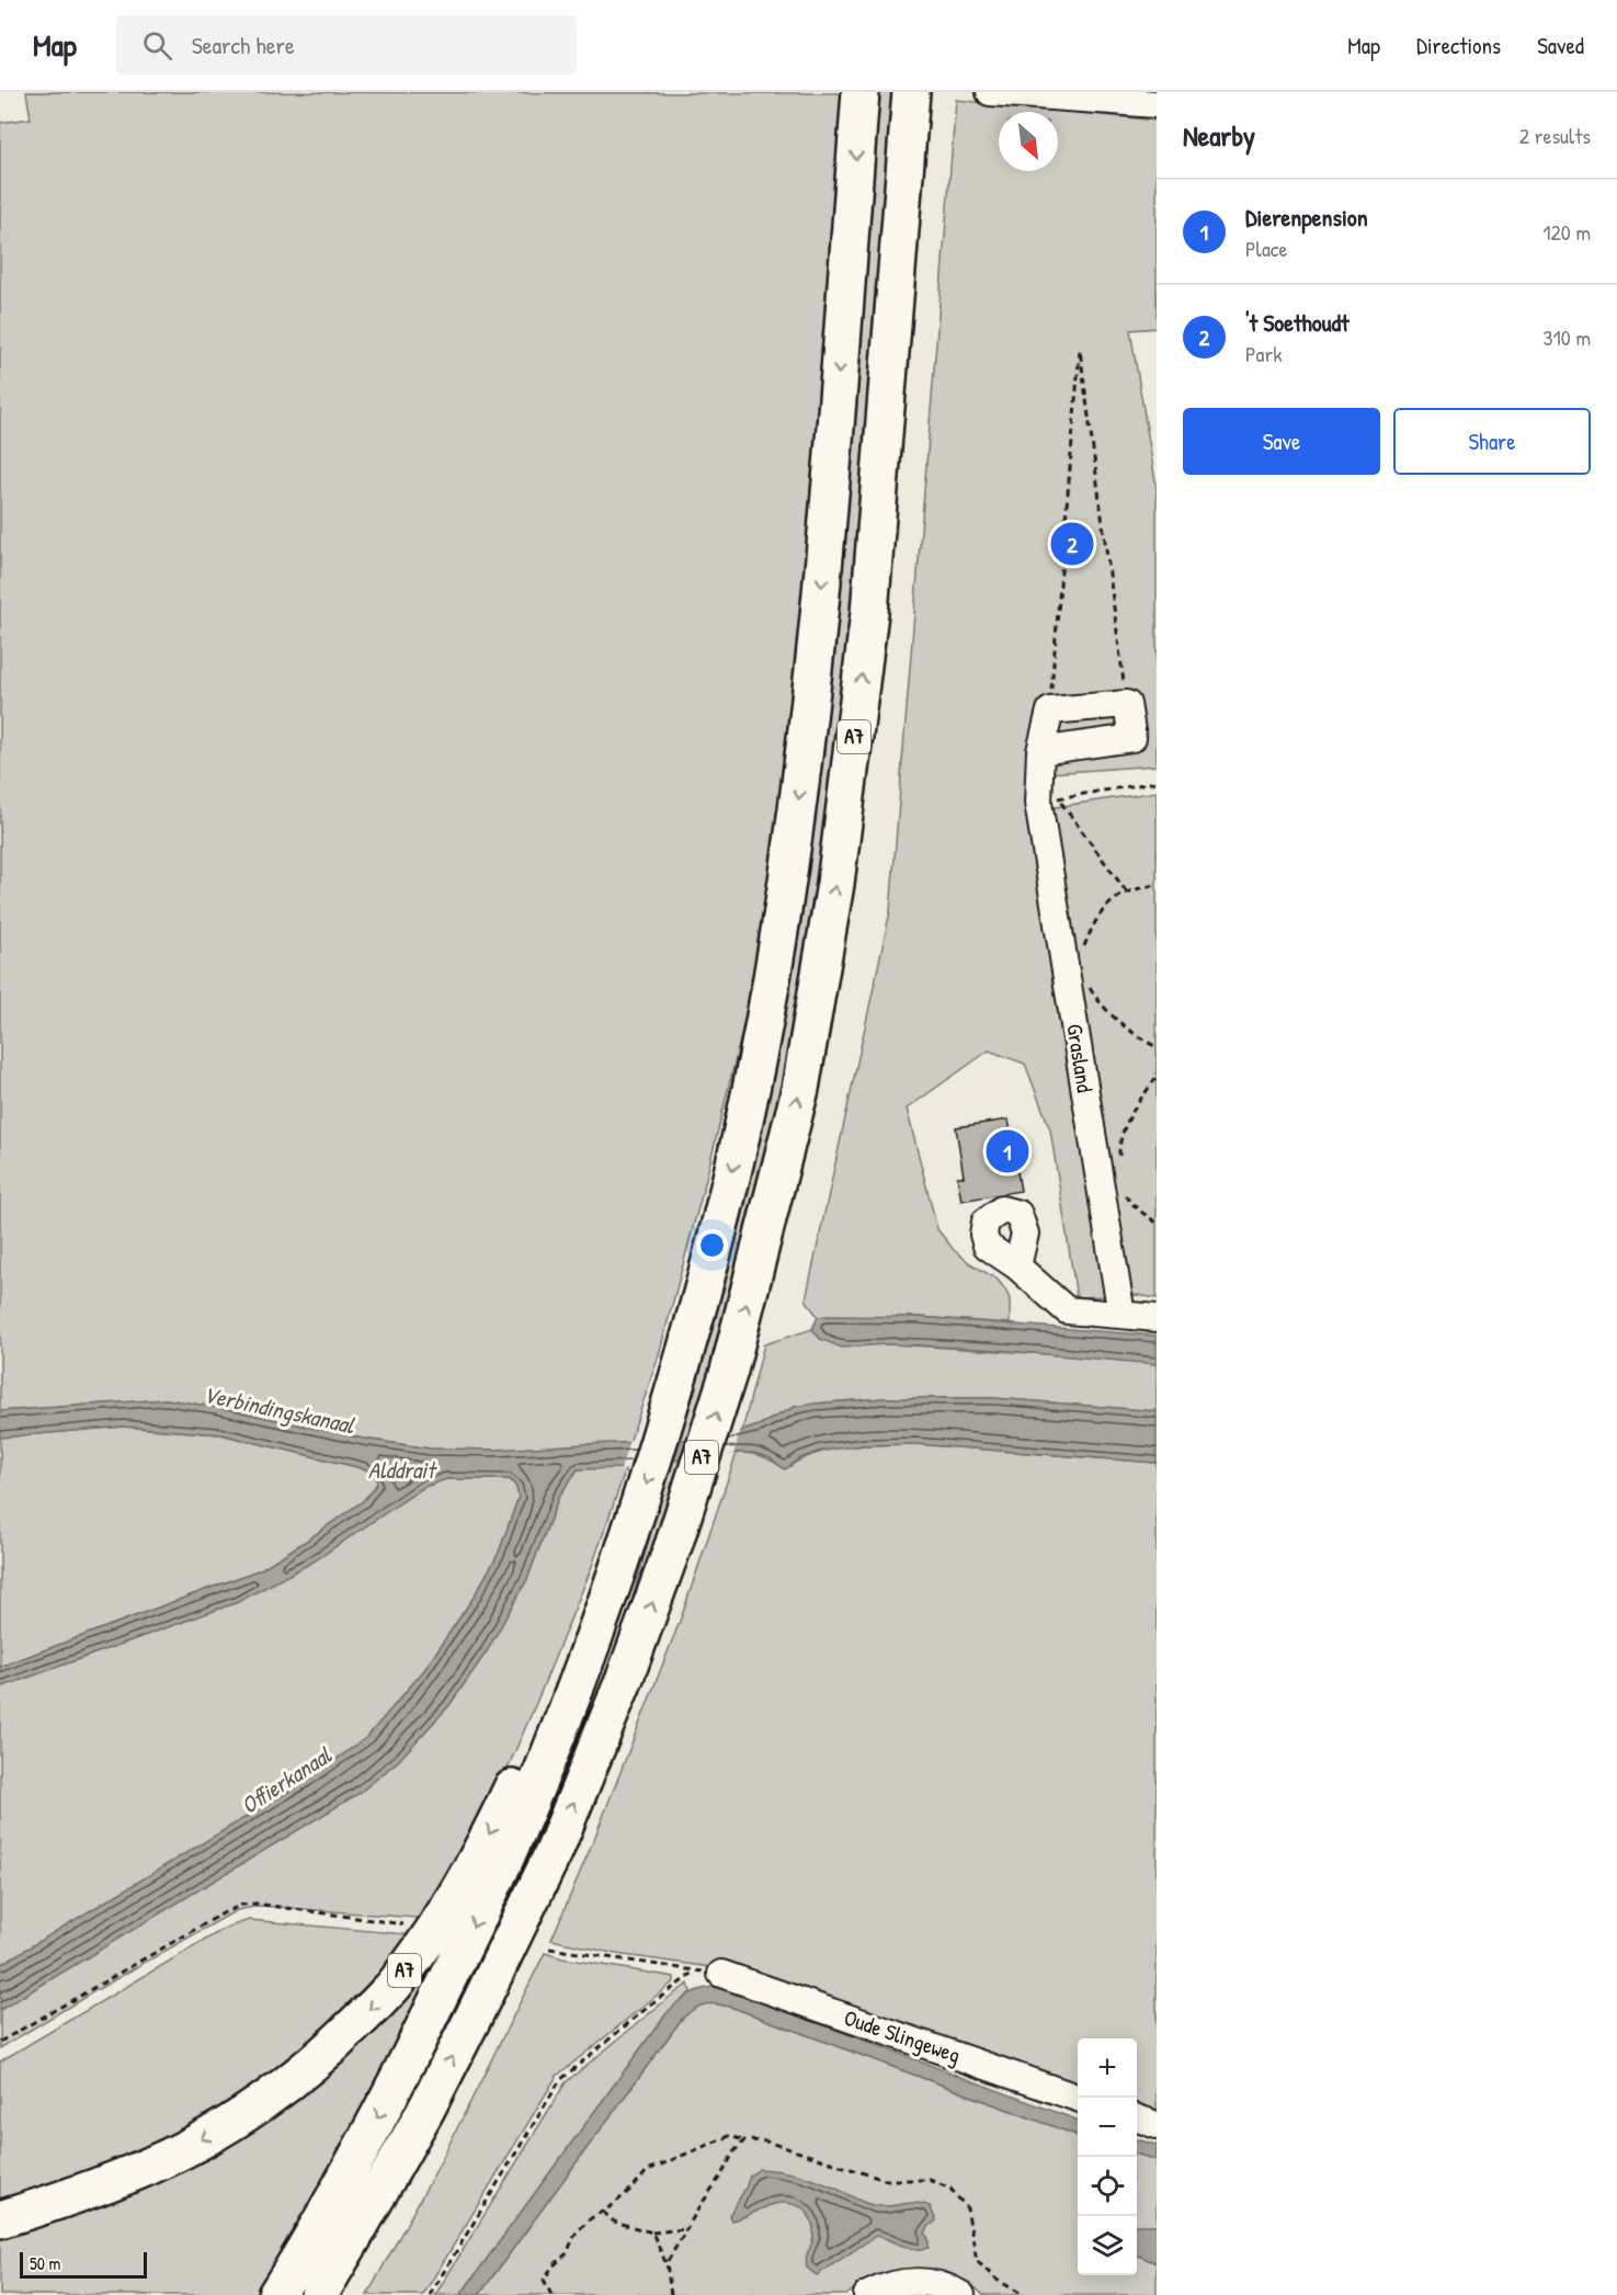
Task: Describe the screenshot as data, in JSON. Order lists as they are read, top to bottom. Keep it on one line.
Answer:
{"streets":{"highway":["A7"],"street":["Grasland","Oude Slingeweg"]},"water":["Verbindingskanaal","Alddrait","Offierkanaal"],"scale_bar":"50 m","north":"bottom right","page":{"header":"Map","search":"Search here","nav":["Map","Directions","Saved"],"heading":["Nearby","2 results"],"list":[{"mark":"1","name":"Dierenpension","note":"Place","value":"120 m"},{"mark":"2","name":"'t Soethoudt","note":"Park","value":"310 m"}],"buttons":["Save","Share"],"pins":["2","1"],"map_buttons":["+","−"],"scale":"50 m"}}
